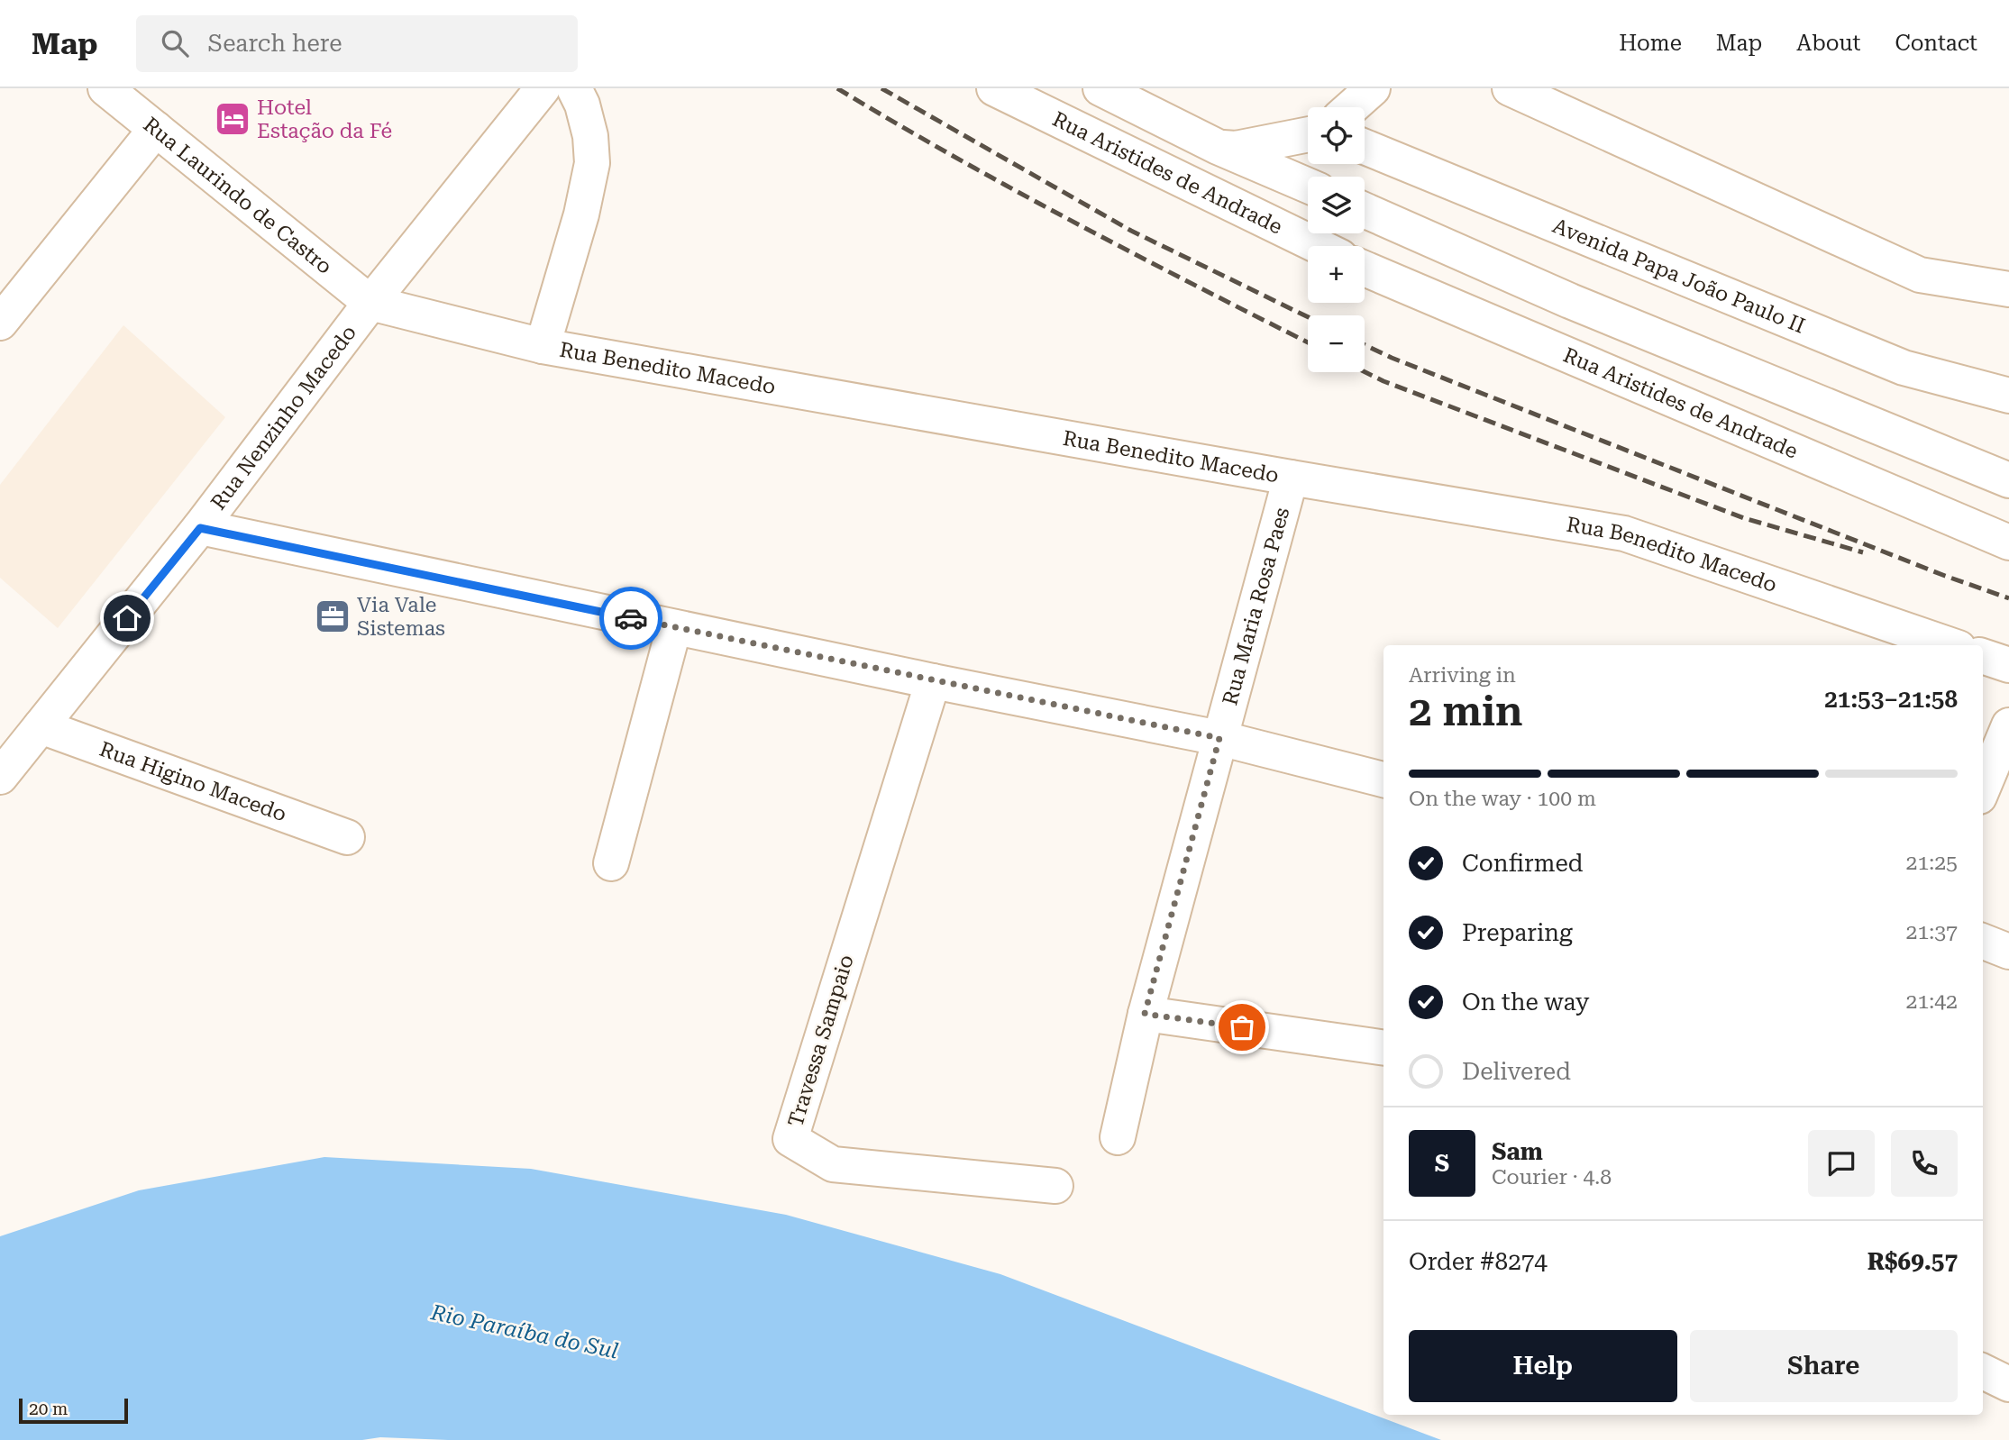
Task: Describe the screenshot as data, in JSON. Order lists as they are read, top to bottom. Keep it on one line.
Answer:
{"streets":{"street":["Rua Aristides de Andrade","Rua Laurindo de Castro","Avenida Papa João Paulo II","Rua Benedito Macedo","Rua Nenzinho Macedo","Rua Maria Rosa Paes","Rua Higino Macedo","Travessa Sampaio"]},"crossings":[["Rua Laurindo de Castro","Rua Benedito Macedo"],["Rua Laurindo de Castro","Rua Nenzinho Macedo"],["Rua Benedito Macedo","Rua Nenzinho Macedo"],["Rua Benedito Macedo","Rua Maria Rosa Paes"],["Rua Nenzinho Macedo","Rua Higino Macedo"]],"water":["Rio Paraíba do Sul"],"places":{"hotel":["Hotel Estação da Fé"],"office":["Via Vale Sistemas"]},"scale_bar":"20 m","page":{"header":"Map","search":"Search here","nav":["Home","Map","About","Contact"],"map_buttons":["+","−"],"heading":["2 min","Arriving in","21:53–21:58"],"panel":["Sam","Courier · 4.8","Order #8274","R$69.57"],"bar":"On the way · 100 m","list":[["Confirmed","21:25"],["Preparing","21:37"],["On the way","21:42"],"Delivered"],"round":"S","buttons":["Help","Share"],"scale":"20 m"}}
